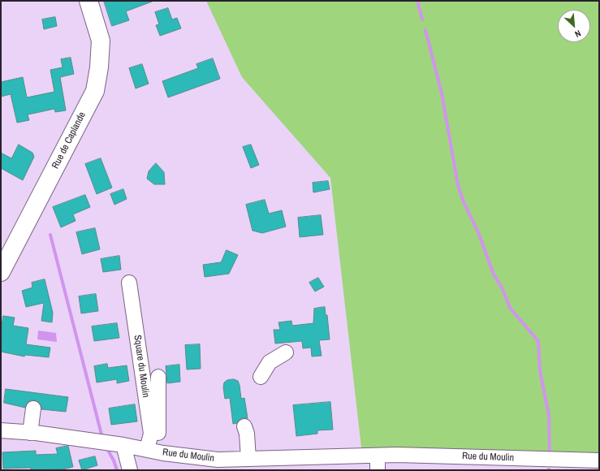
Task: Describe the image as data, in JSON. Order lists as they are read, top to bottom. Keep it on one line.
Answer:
{"streets":{"main road":["Rue de Caplande"],"street":["Square du Moulin","Rue du Moulin"]},"crossings":[["Square du Moulin","Rue du Moulin"]],"north":"bottom right"}
